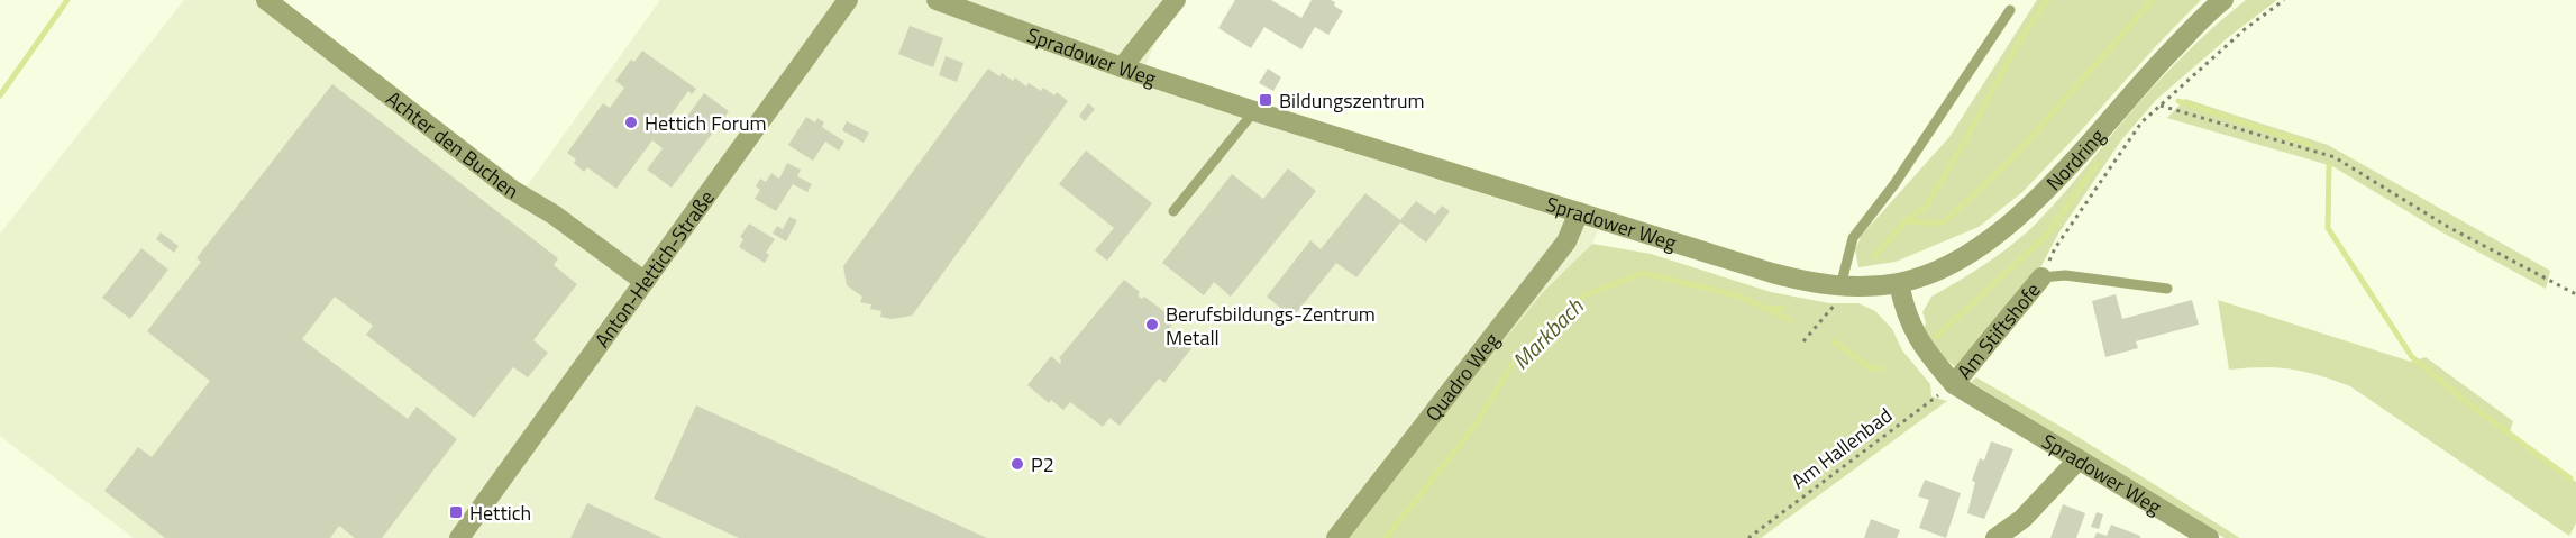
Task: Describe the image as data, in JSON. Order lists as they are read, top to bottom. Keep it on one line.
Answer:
{"streets":{"street":["Spradower Weg","Achter den Buchen","Nordring","Anton-Hettich-Straße","Am Stiftshofe","Quadro Weg"],"path":["Am Hallenbad"]},"crossings":[["Spradower Weg","Nordring"],["Spradower Weg","Am Stiftshofe"],["Spradower Weg","Quadro Weg"],["Spradower Weg","Am Hallenbad"],["Achter den Buchen","Anton-Hettich-Straße"],["Am Stiftshofe","Am Hallenbad"]],"water":["Markbach"],"places":{"transit":["Bildungszentrum","Hettich"],"other":["Hettich Forum","Berufsbildungs-Zentrum Metall","P2"]}}
